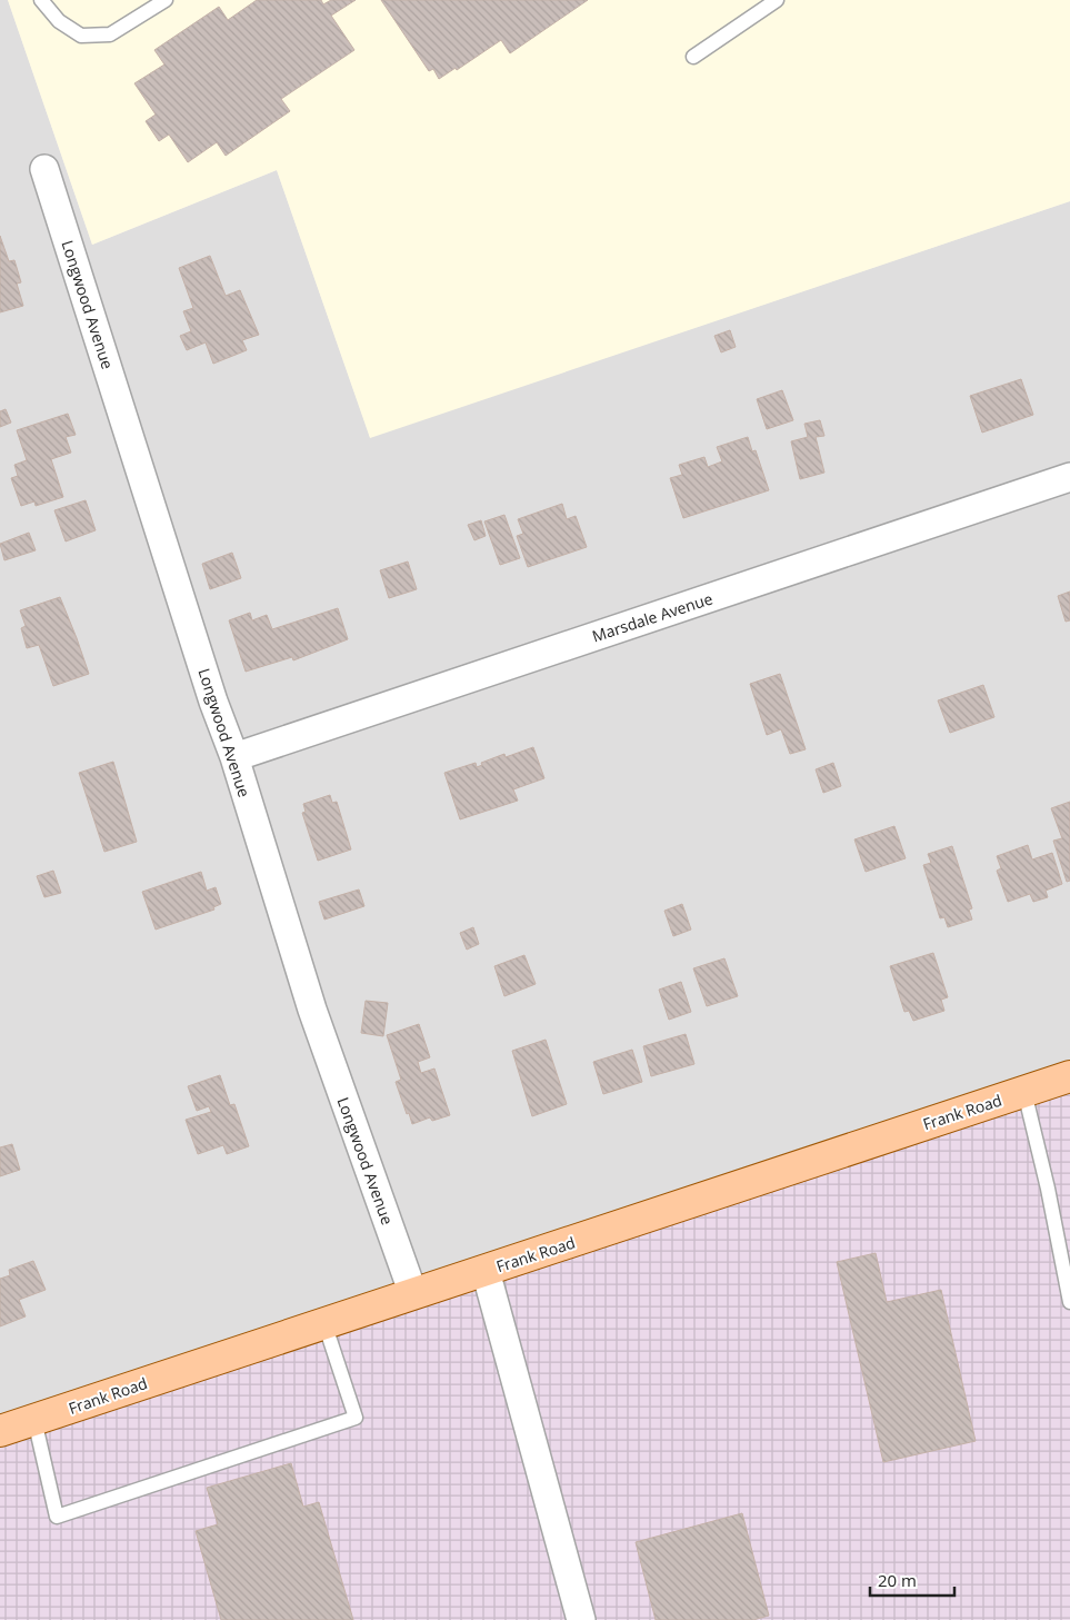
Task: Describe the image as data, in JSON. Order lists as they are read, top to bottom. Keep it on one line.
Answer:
{"streets":{"main road":["Frank Road"],"street":["Longwood Avenue","Marsdale Avenue"]},"crossings":[["Longwood Avenue","Marsdale Avenue"],["Longwood Avenue","Frank Road"]],"scale_bar":"20 m"}
